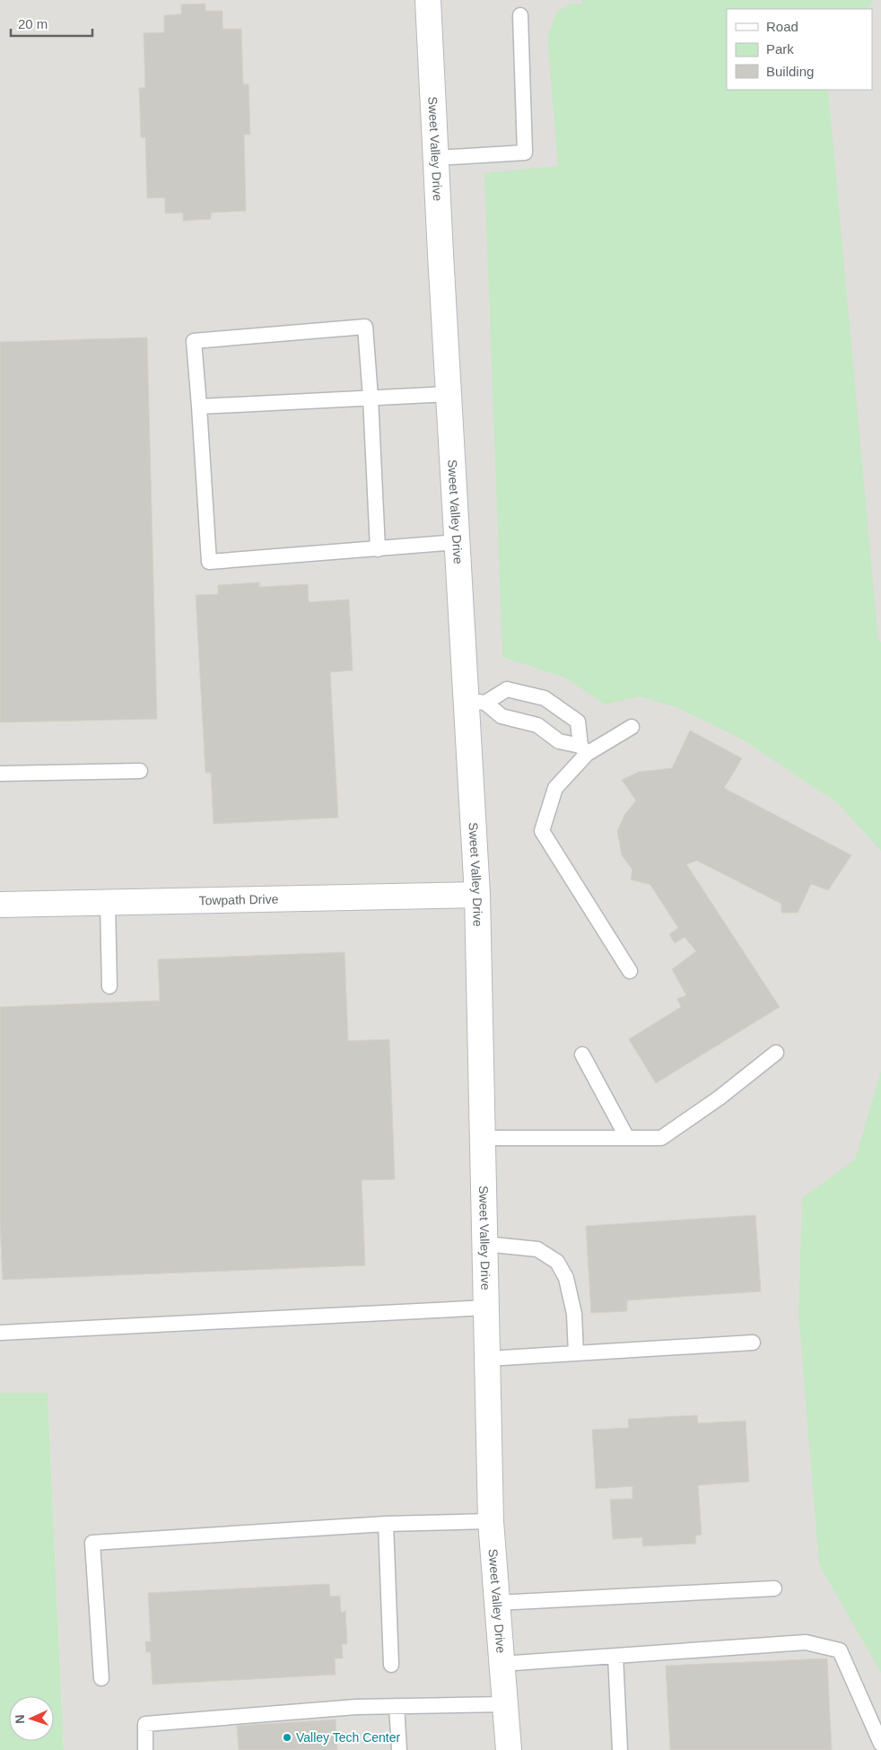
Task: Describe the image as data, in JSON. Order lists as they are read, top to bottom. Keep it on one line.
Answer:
{"streets":{"street":["Sweet Valley Drive","Towpath Drive"]},"crossings":[["Sweet Valley Drive","Towpath Drive"]],"places":["Valley Tech Center"],"legend":["Road","Park","Building"],"scale_bar":"20 m","north":"left"}
